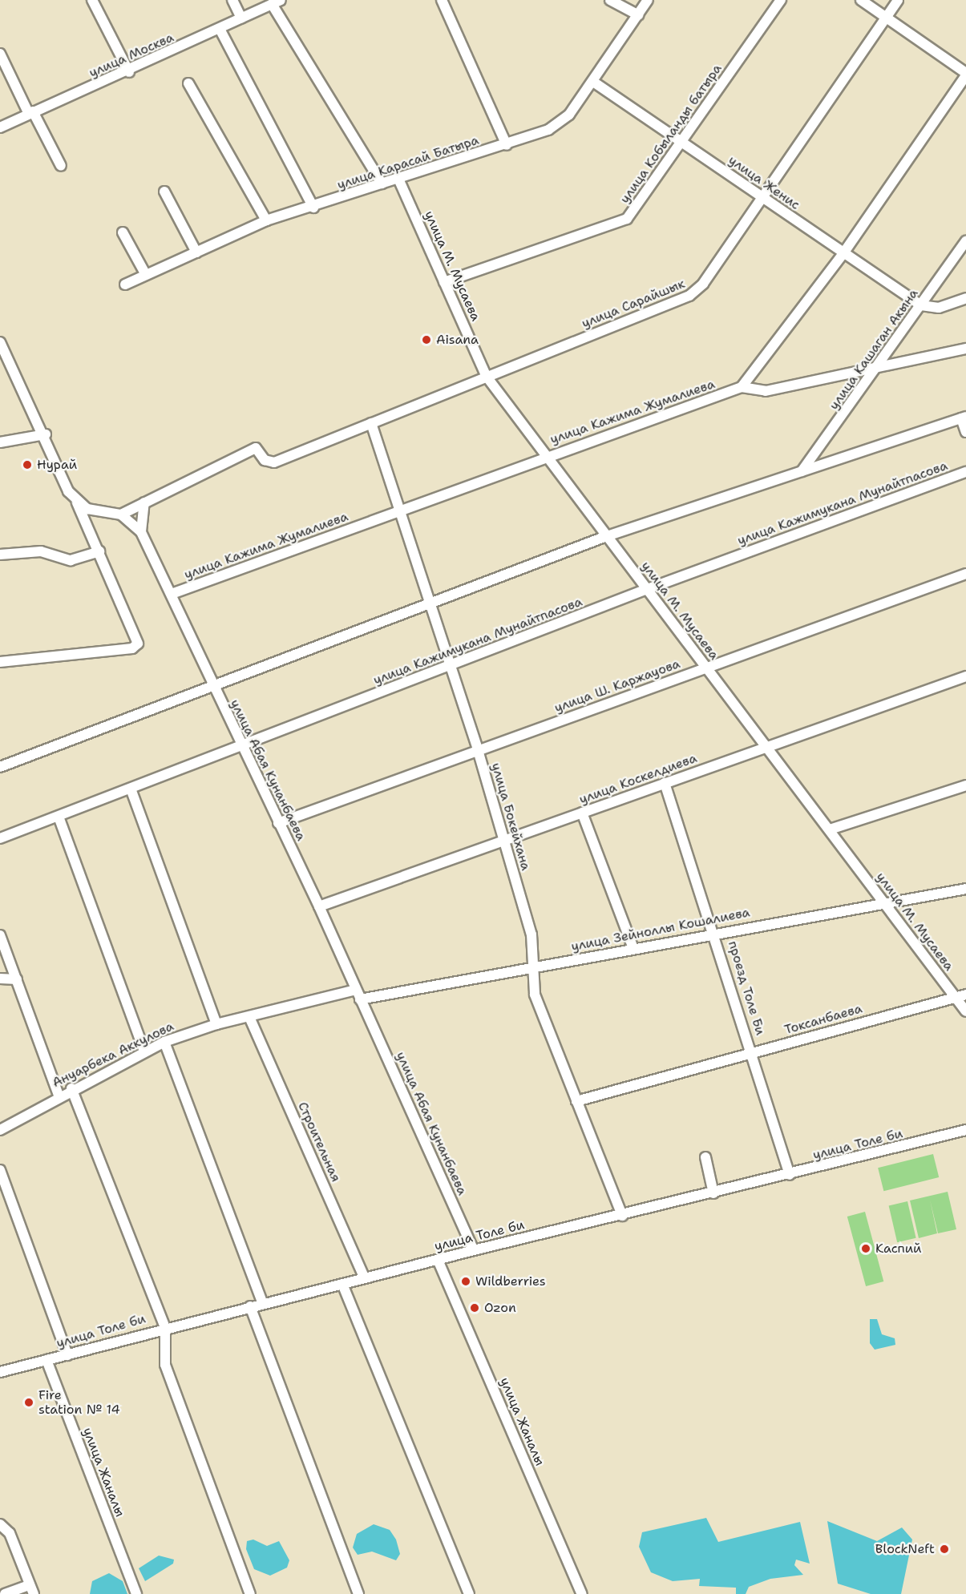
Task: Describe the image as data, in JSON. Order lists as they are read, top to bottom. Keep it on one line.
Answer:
{"streets":{"street":["улица Москва","улица Кобыланды батыра","улица Карасай Батыра","улица Женис","улица М. Мусаева","улица Сарайшык","улица Кашаган Акына","улица Кажима Жумалиева","улица Кажимукана Мунайтпасова","улица Ш. Каржауова","улица Абая Кунанбаева","улица Коскелдиева","улица Бокейхана","улица Зейноллы Кошалиева","проезд Толе Би","Токсанбаева","Ануарбека Аккулова","Строительная","улица Толе би","улица Жаналы"]},"crossings":[["улица Москва","улица Карасай Батыра"],["улица Кобыланды батыра","улица Женис"],["улица Кобыланды батыра","улица М. Мусаева"],["улица Карасай Батыра","улица Женис"],["улица Карасай Батыра","улица М. Мусаева"],["улица Женис","улица Сарайшык"],["улица Женис","улица Кашаган Акына"],["улица М. Мусаева","улица Сарайшык"],["улица М. Мусаева","улица Кажима Жумалиева"],["улица М. Мусаева","улица Кажимукана Мунайтпасова"],["улица М. Мусаева","улица Ш. Каржауова"],["улица М. Мусаева","улица Коскелдиева"],["улица М. Мусаева","улица Зейноллы Кошалиева"],["улица М. Мусаева","Токсанбаева"],["улица Сарайшык","улица Бокейхана"],["улица Кажима Жумалиева","улица Абая Кунанбаева"],["улица Кажима Жумалиева","улица Бокейхана"],["улица Кажимукана Мунайтпасова","улица Абая Кунанбаева"],["улица Кажимукана Мунайтпасова","улица Бокейхана"],["улица Ш. Каржауова","улица Абая Кунанбаева"],["улица Ш. Каржауова","улица Бокейхана"],["улица Абая Кунанбаева","улица Коскелдиева"],["улица Абая Кунанбаева","улица Зейноллы Кошалиева"],["улица Абая Кунанбаева","Ануарбека Аккулова"],["улица Абая Кунанбаева","улица Толе би"],["улица Коскелдиева","улица Бокейхана"],["улица Коскелдиева","проезд Толе Би"],["улица Бокейхана","улица Зейноллы Кошалиева"],["улица Бокейхана","Токсанбаева"],["улица Бокейхана","улица Толе би"],["улица Зейноллы Кошалиева","проезд Толе Би"],["проезд Толе Би","Токсанбаева"],["проезд Толе Би","улица Толе би"],["Ануарбека Аккулова","Строительная"],["Строительная","улица Толе би"],["улица Толе би","улица Жаналы"]],"places":["Aisana","Нурай","Каспий","Wildberries","Ozon","Fire station № 14","BlockNeft"]}
